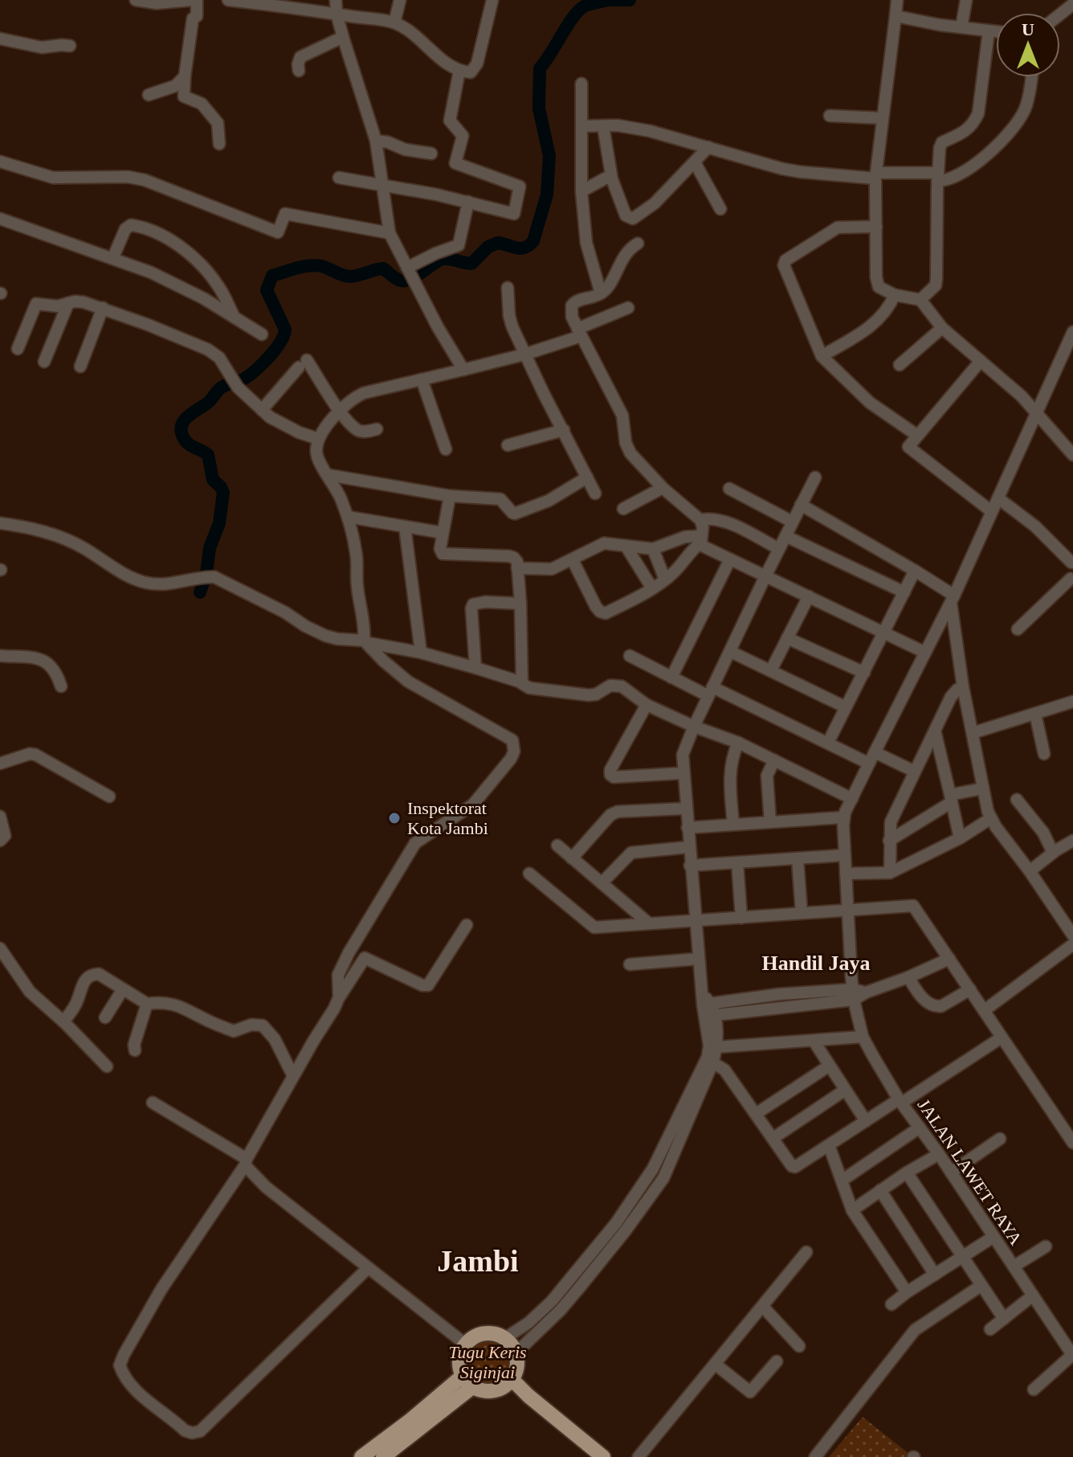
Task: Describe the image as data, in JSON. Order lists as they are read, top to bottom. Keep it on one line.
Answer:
{"streets":{"street":["JALAN LAWET RAYA"]},"districts":["Handil Jaya","Jambi"],"parks":["Tugu Keris Siginjai"],"places":["Inspektorat Kota Jambi"],"north":"top"}
